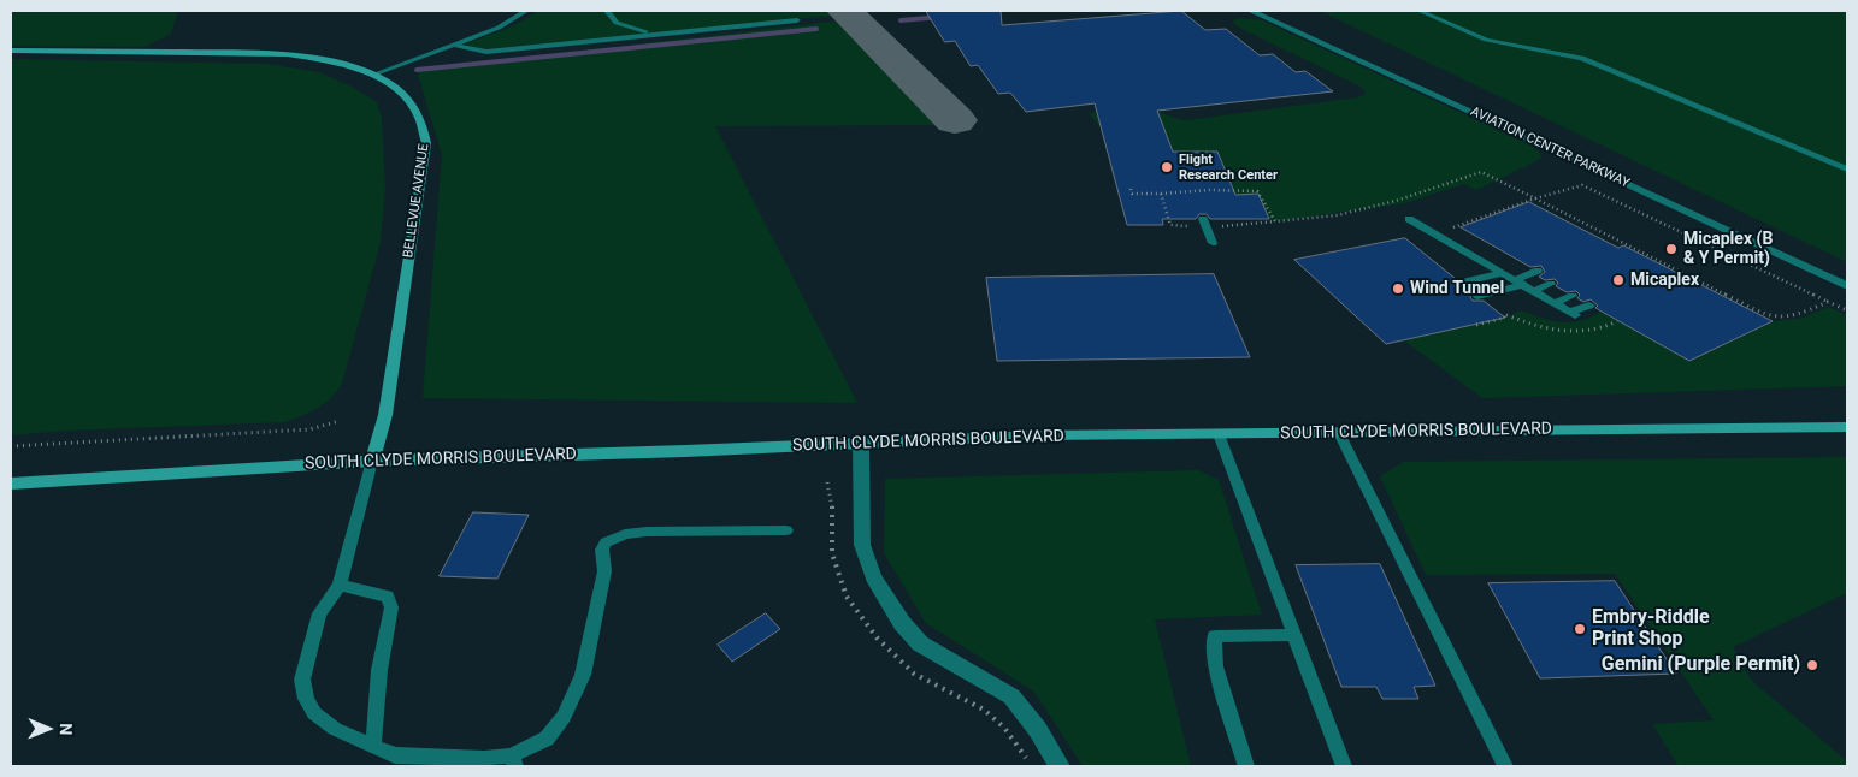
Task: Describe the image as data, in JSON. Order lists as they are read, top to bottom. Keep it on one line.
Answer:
{"streets":{"main road":["BELLEVUE AVENUE","SOUTH CLYDE MORRIS BOULEVARD"],"street":["AVIATION CENTER PARKWAY"]},"crossings":[["BELLEVUE AVENUE","SOUTH CLYDE MORRIS BOULEVARD"]],"places":["Flight Research Center","Micaplex (B & Y Permit)","Micaplex","Wind Tunnel","Embry-Riddle Print Shop","Gemini (Purple Permit)"],"north":"right"}
